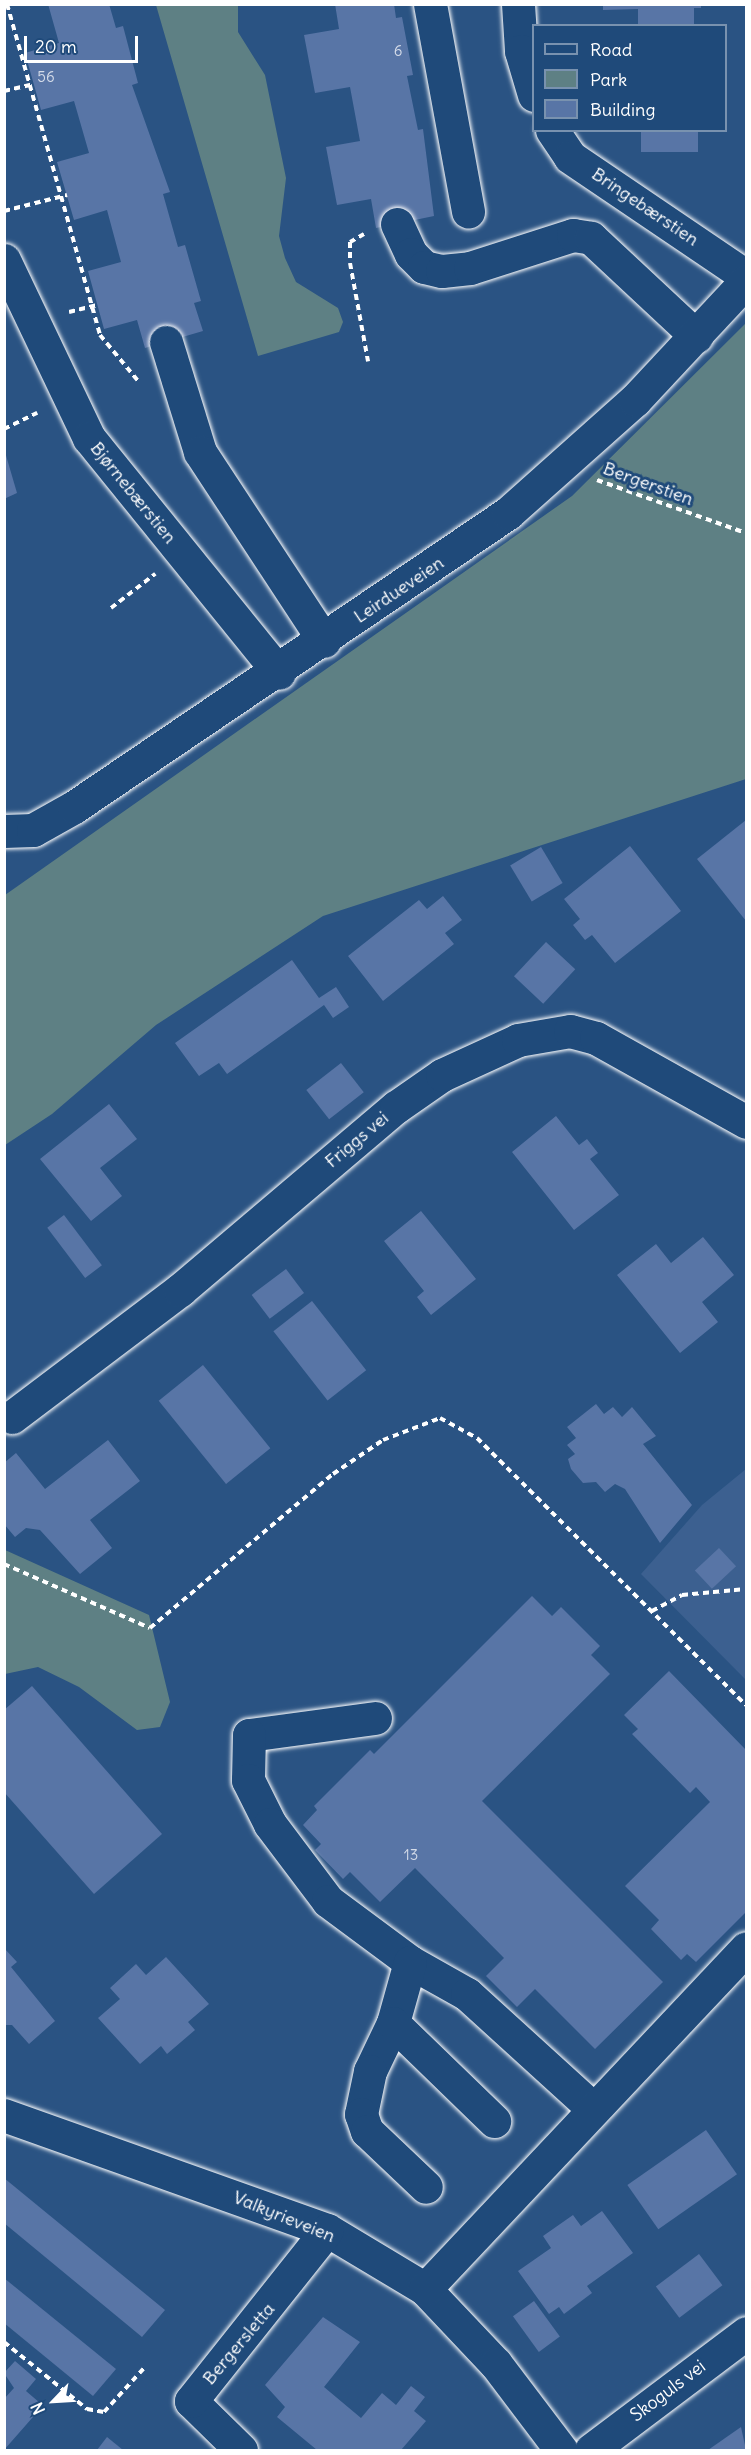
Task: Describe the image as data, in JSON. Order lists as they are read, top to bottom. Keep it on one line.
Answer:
{"streets":{"street":["Bringebærstien","Bjørnebærstien","Leirdueveien","Friggs vei","Valkyrieveien","Bergersletta","Skoguls vei"],"path":["Bergerstien"]},"crossings":[["Bergerstien","Leirdueveien"],["Bjørnebærstien","Leirdueveien"],["Valkyrieveien","Bergersletta"]],"house_numbers":["6","56","13"],"legend":["Road","Park","Building"],"scale_bar":"20 m","north":"bottom left"}
